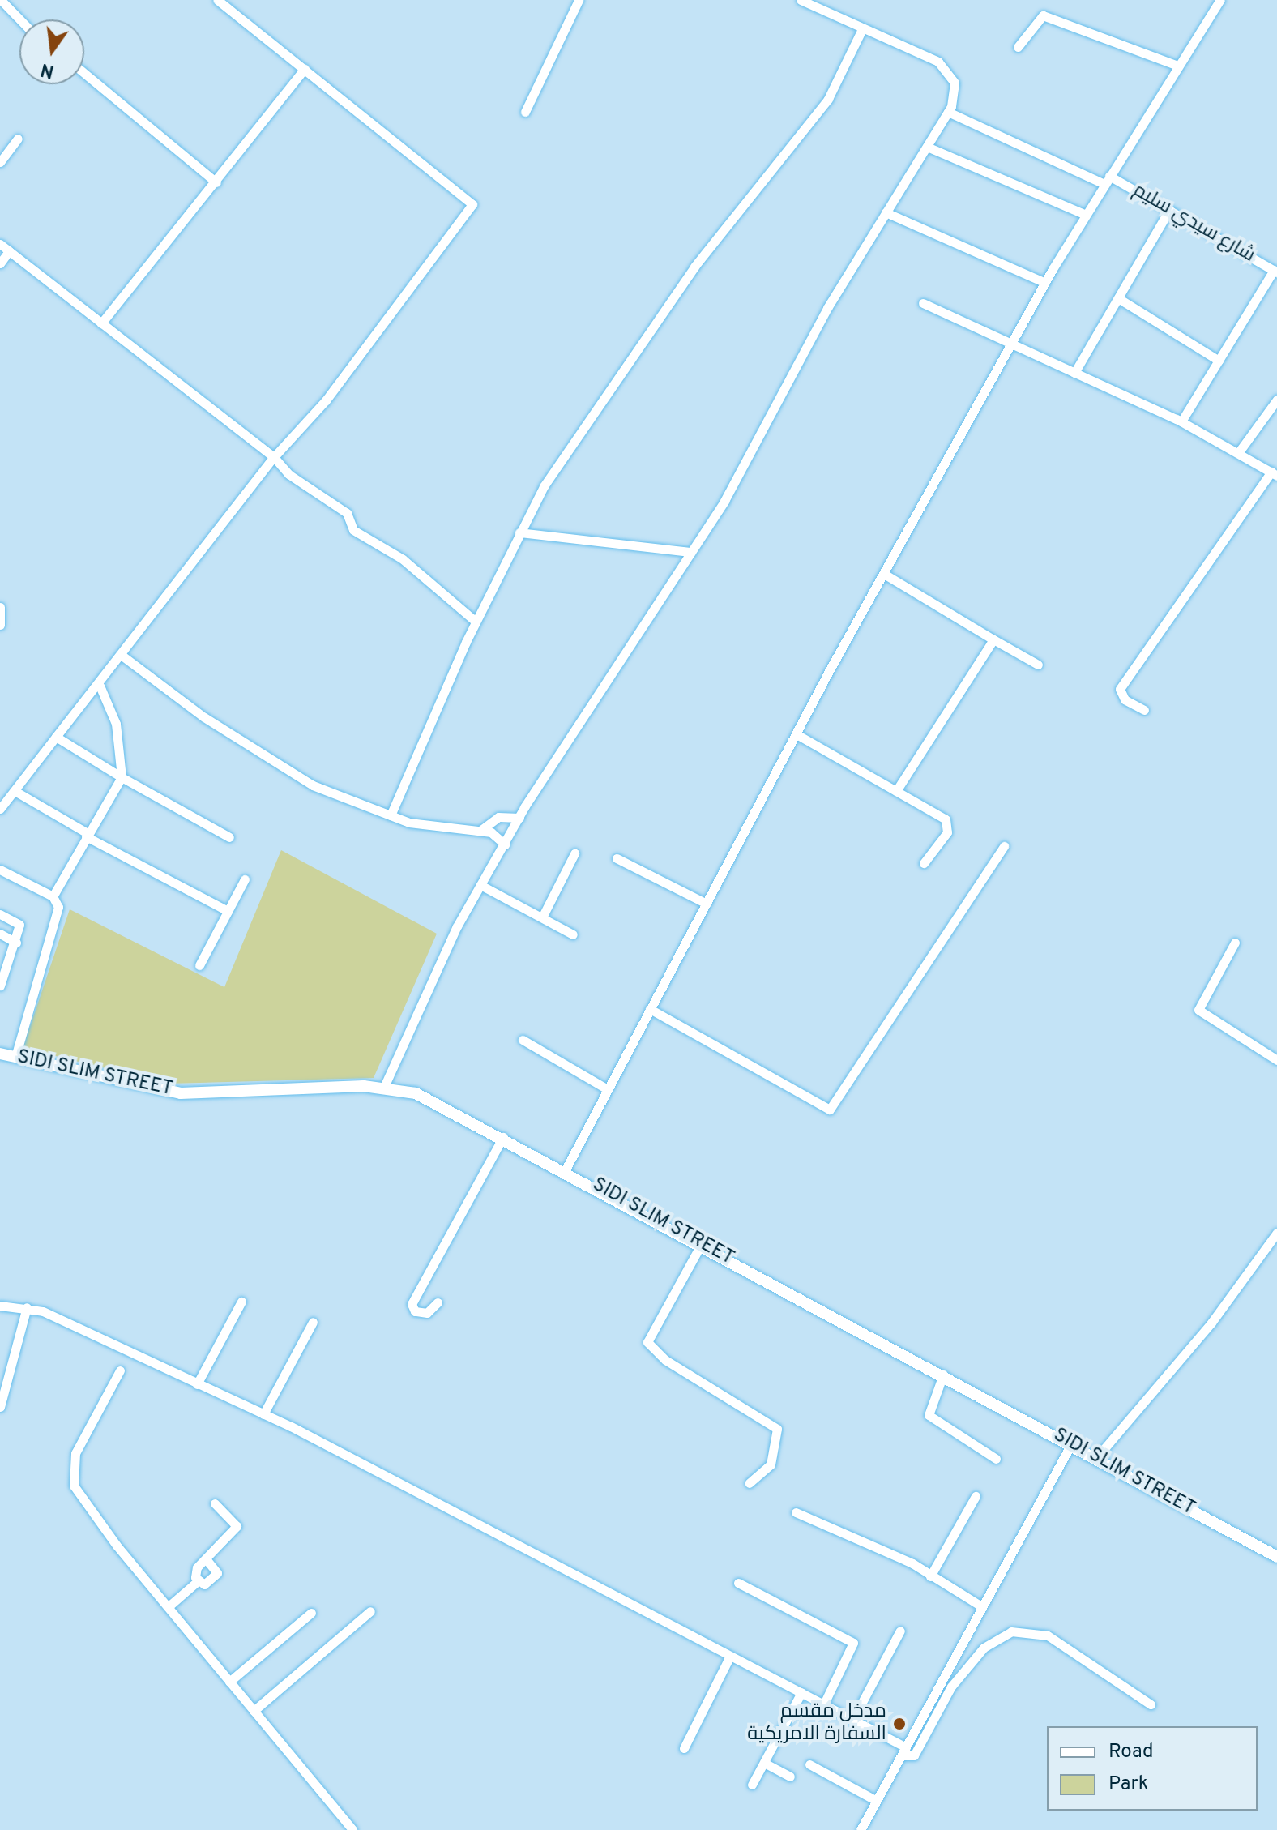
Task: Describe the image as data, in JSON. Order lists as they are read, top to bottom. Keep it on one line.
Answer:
{"streets":{"main road":["SIDI SLIM STREET"],"street":["شارع سيدي سليم"]},"places":["مدخل مقسم السفارة الامريكية"],"legend":["Road","Park"],"north":"bottom"}
